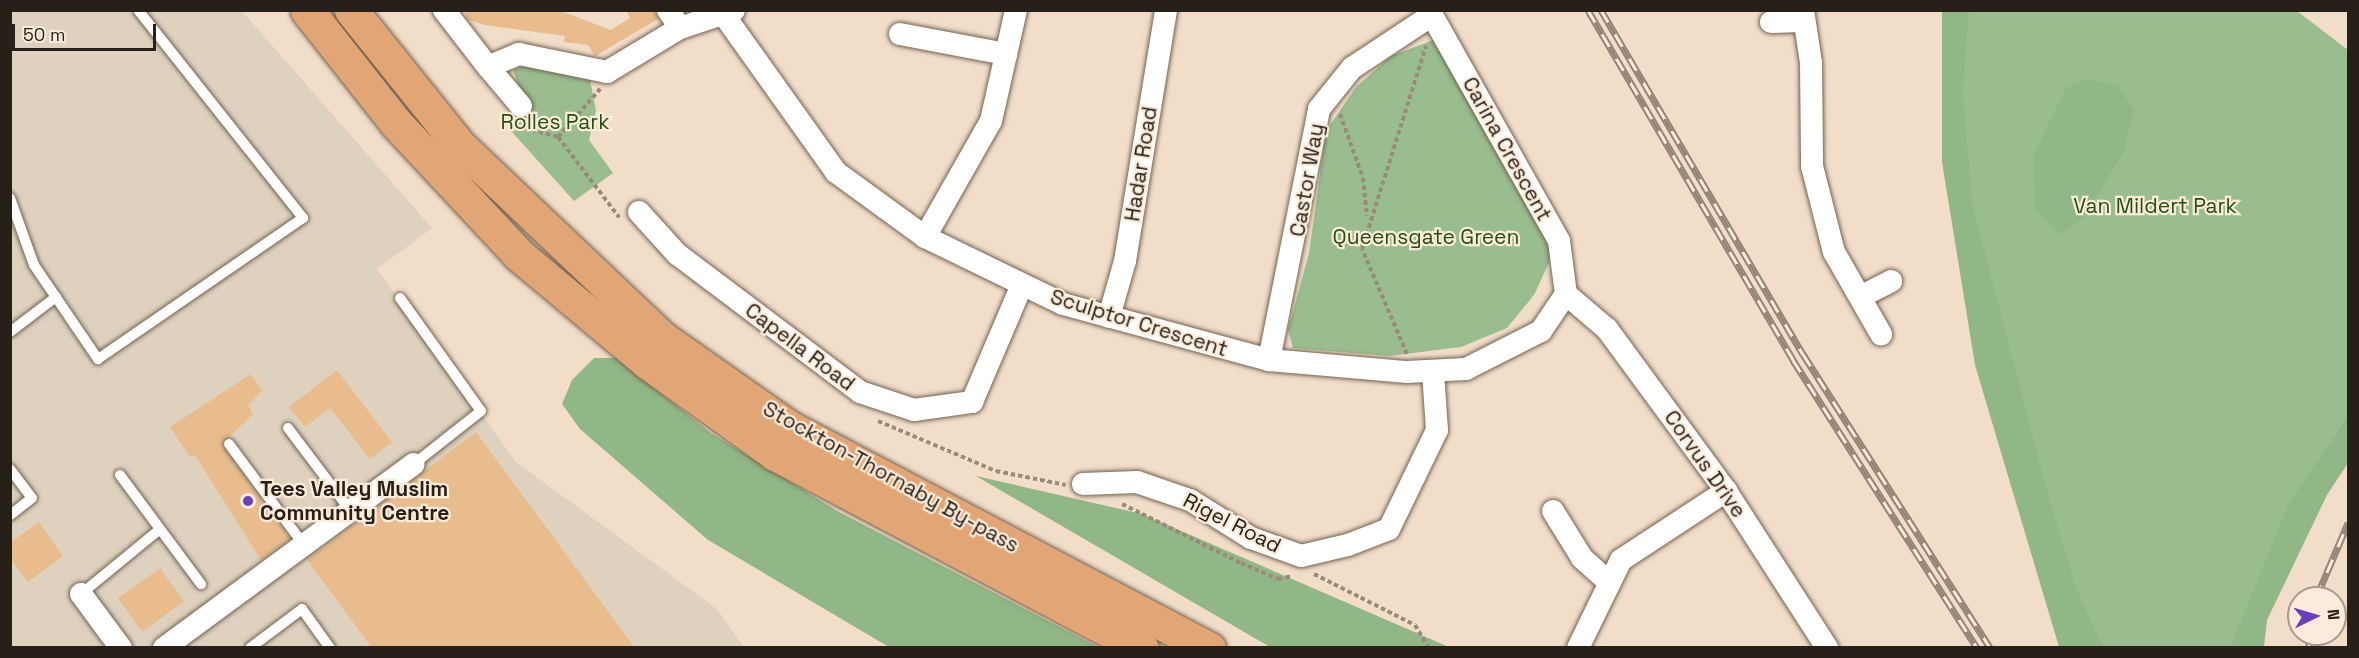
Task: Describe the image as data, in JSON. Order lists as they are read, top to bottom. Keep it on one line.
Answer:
{"streets":{"highway":["Stockton-Thornaby By-pass"],"street":["Carina Crescent","Hadar Road","Castor Way","Sculptor Crescent","Capella Road","Corvus Drive","Rigel Road"]},"crossings":[["Carina Crescent","Castor Way"],["Carina Crescent","Sculptor Crescent"],["Carina Crescent","Corvus Drive"],["Hadar Road","Sculptor Crescent"],["Castor Way","Sculptor Crescent"],["Sculptor Crescent","Capella Road"],["Sculptor Crescent","Corvus Drive"],["Sculptor Crescent","Rigel Road"]],"parks":["Rolles Park","Van Mildert Park","Queensgate Green"],"places":["Tees Valley Muslim Community Centre"],"scale_bar":"50 m","north":"right"}
